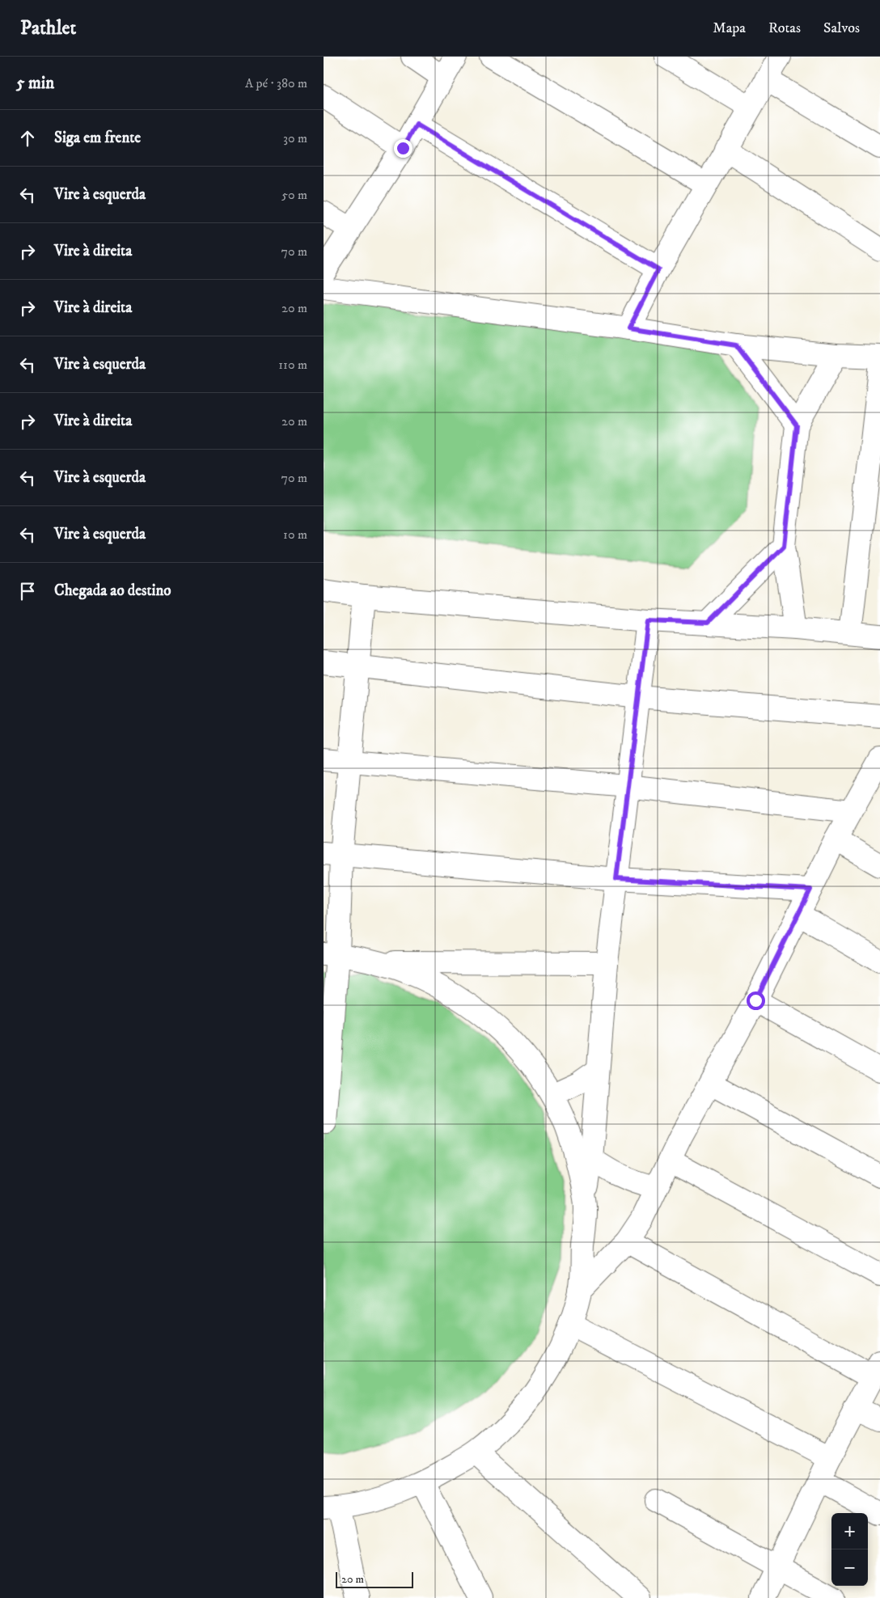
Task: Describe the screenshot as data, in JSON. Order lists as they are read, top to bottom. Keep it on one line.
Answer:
{"scale_bar":"20 m","page":{"header":"Pathlet","nav":["Mapa","Rotas","Salvos"],"heading":["5 min","A pé · 380 m"],"list":[["Siga em frente","30 m"],["Vire à esquerda","50 m"],["Vire à direita","70 m"],["Vire à direita","20 m"],["Vire à esquerda","110 m"],["Vire à direita","20 m"],["Vire à esquerda","70 m"],["Vire à esquerda","10 m"],"Chegada ao destino"],"map_buttons":["+","−"],"scale":"20 m"}}
